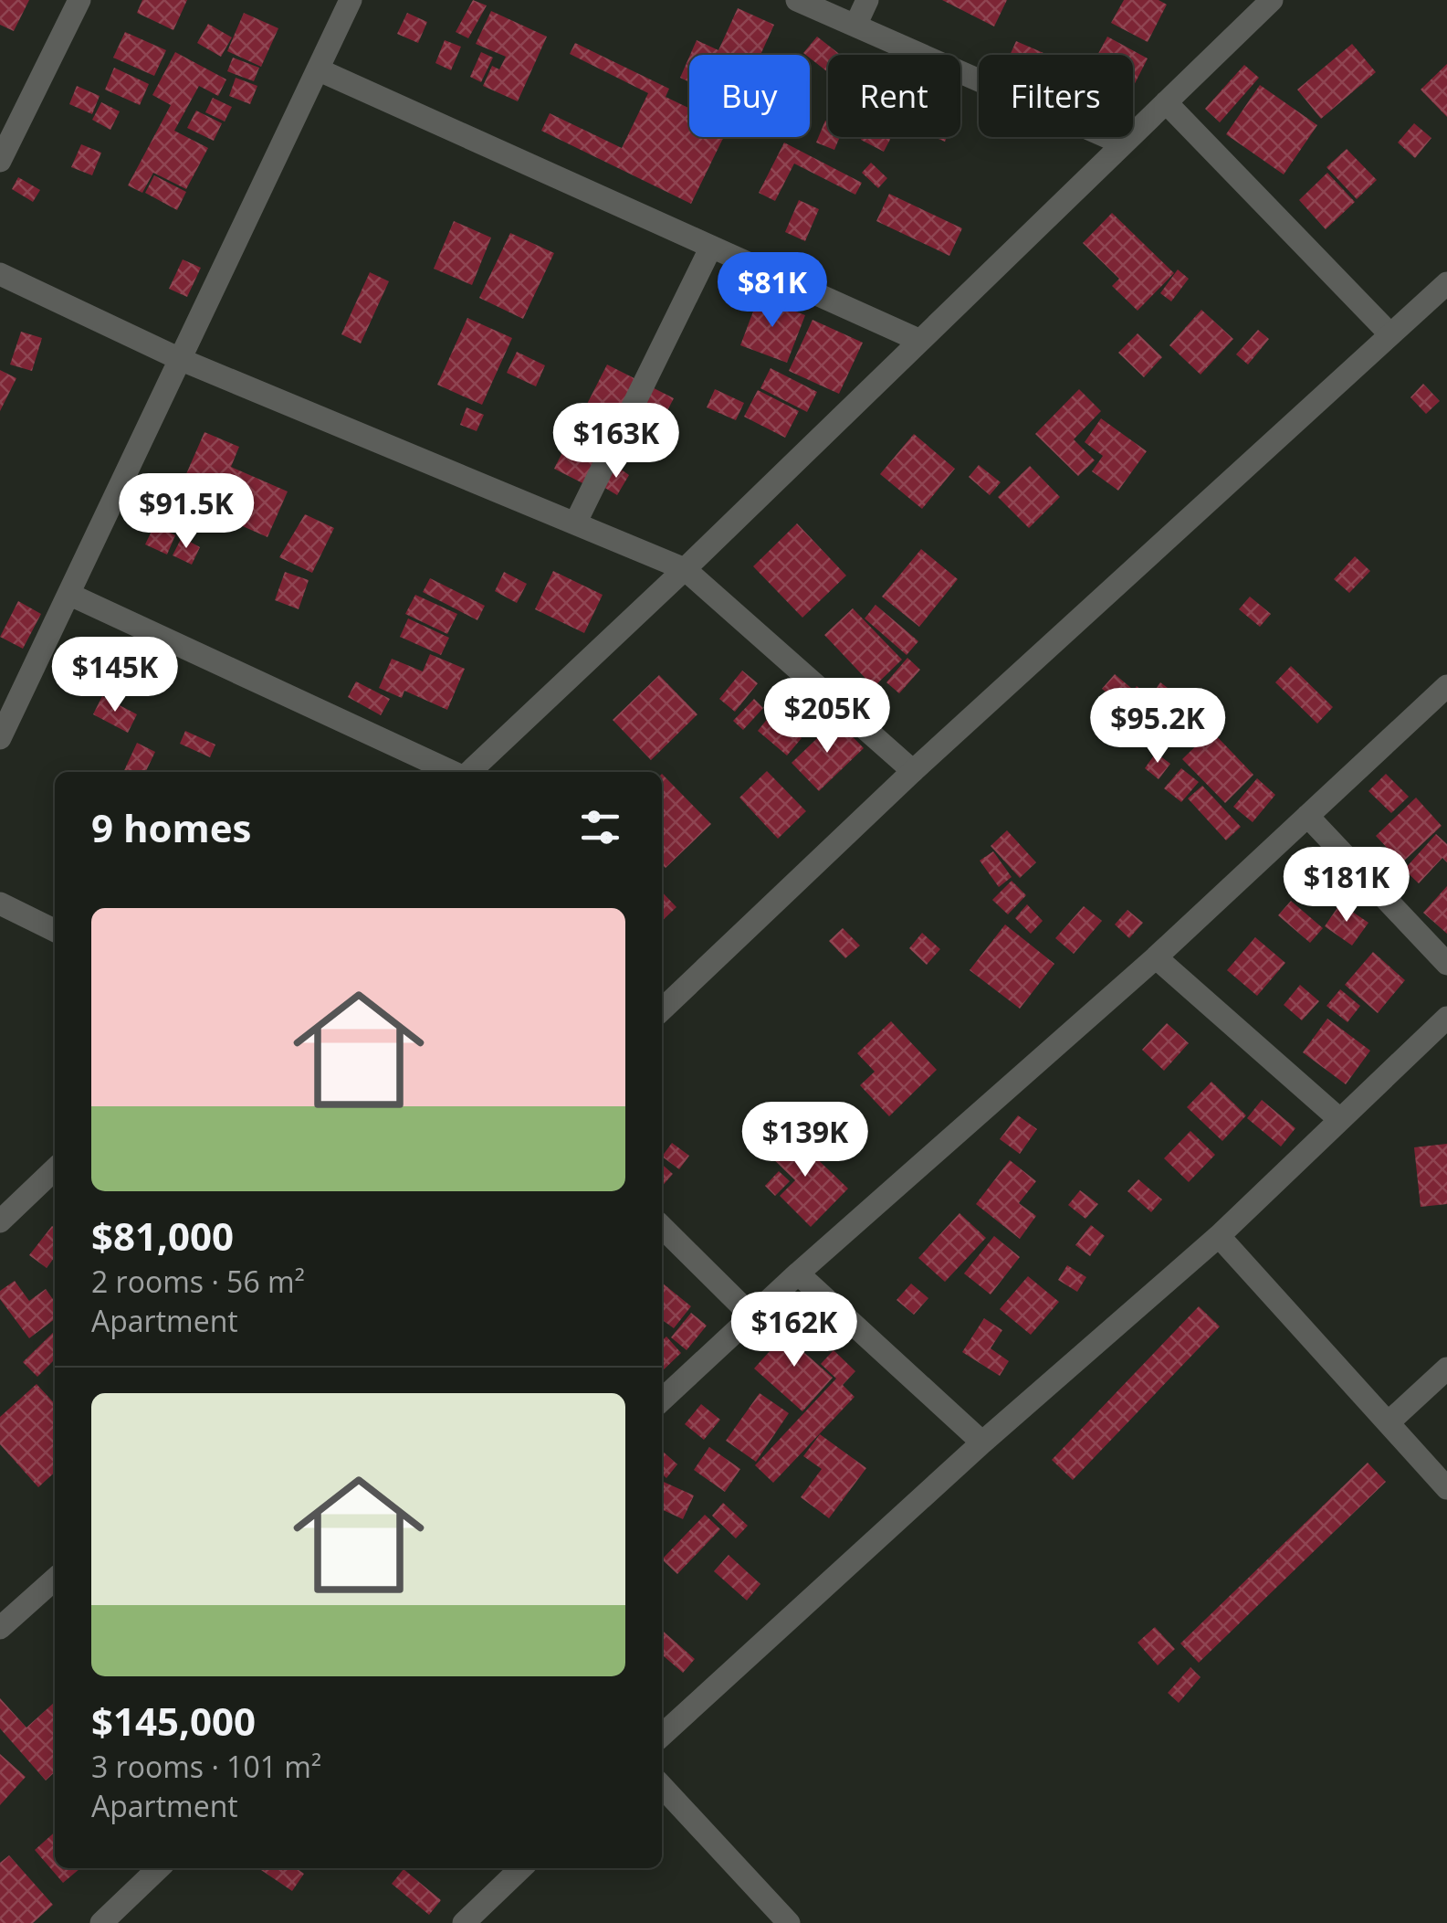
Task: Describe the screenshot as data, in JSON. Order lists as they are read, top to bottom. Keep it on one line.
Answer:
{"page":{"chip":["Buy","Rent","Filters"],"price":["$81K","$163K","$91.5K","$145K","$205K","$95.2K","$181K","$139K","$162K"],"heading":"9 homes","list":[{"name":"$81,000","note":"2 rooms · 56 m² · Apartment"},{"name":"$145,000","note":"3 rooms · 101 m² · Apartment"}]}}
